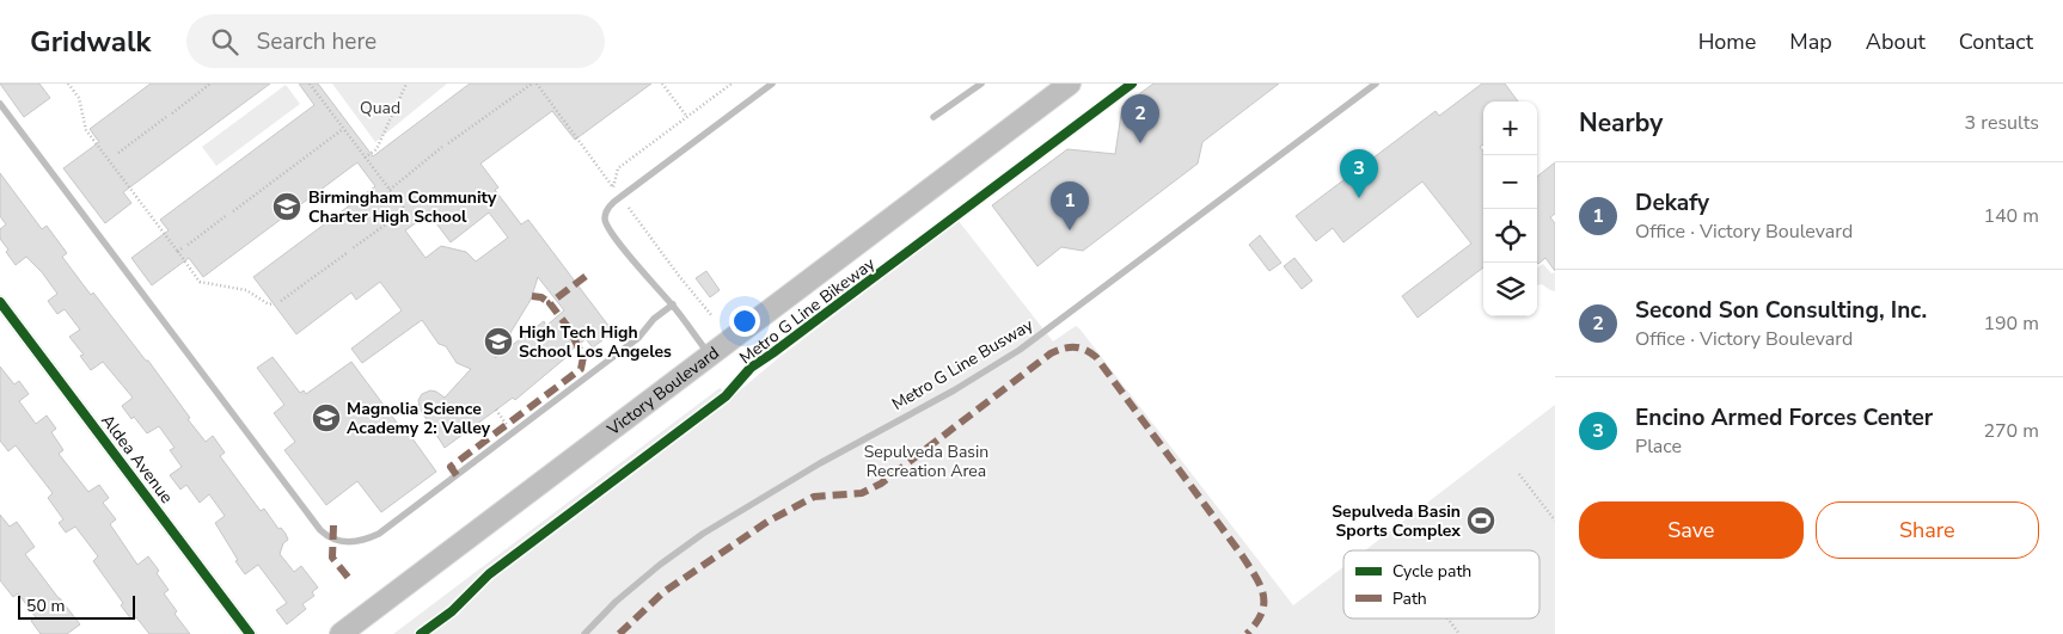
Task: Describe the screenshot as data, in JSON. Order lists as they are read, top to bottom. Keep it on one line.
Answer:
{"streets":{"main road":["Victory Boulevard"],"street":["Aldea Avenue"],"lane":["Metro G Line Busway"],"cycle path":["Metro G Line Bikeway"]},"parks":["Quad","Sepulveda Basin Recreation Area"],"places":{"school or university":["Birmingham Community Charter High School","High Tech High School Los Angeles","Magnolia Science Academy 2: Valley"],"sports":["Sepulveda Basin Sports Complex"]},"legend":["Cycle path","Path"],"scale_bar":"50 m","page":{"header":"Gridwalk","search":"Search here","nav":["Home","Map","About","Contact"],"heading":["Nearby","3 results"],"pins":["2","3","1"],"map_buttons":["+","−"],"list":[{"mark":"1","name":"Dekafy","note":"Office · Victory Boulevard","value":"140 m"},{"mark":"2","name":"Second Son Consulting, Inc.","note":"Office · Victory Boulevard","value":"190 m"},{"mark":"3","name":"Encino Armed Forces Center","note":"Place","value":"270 m"}],"buttons":["Save","Share"],"scale":"50 m"}}
